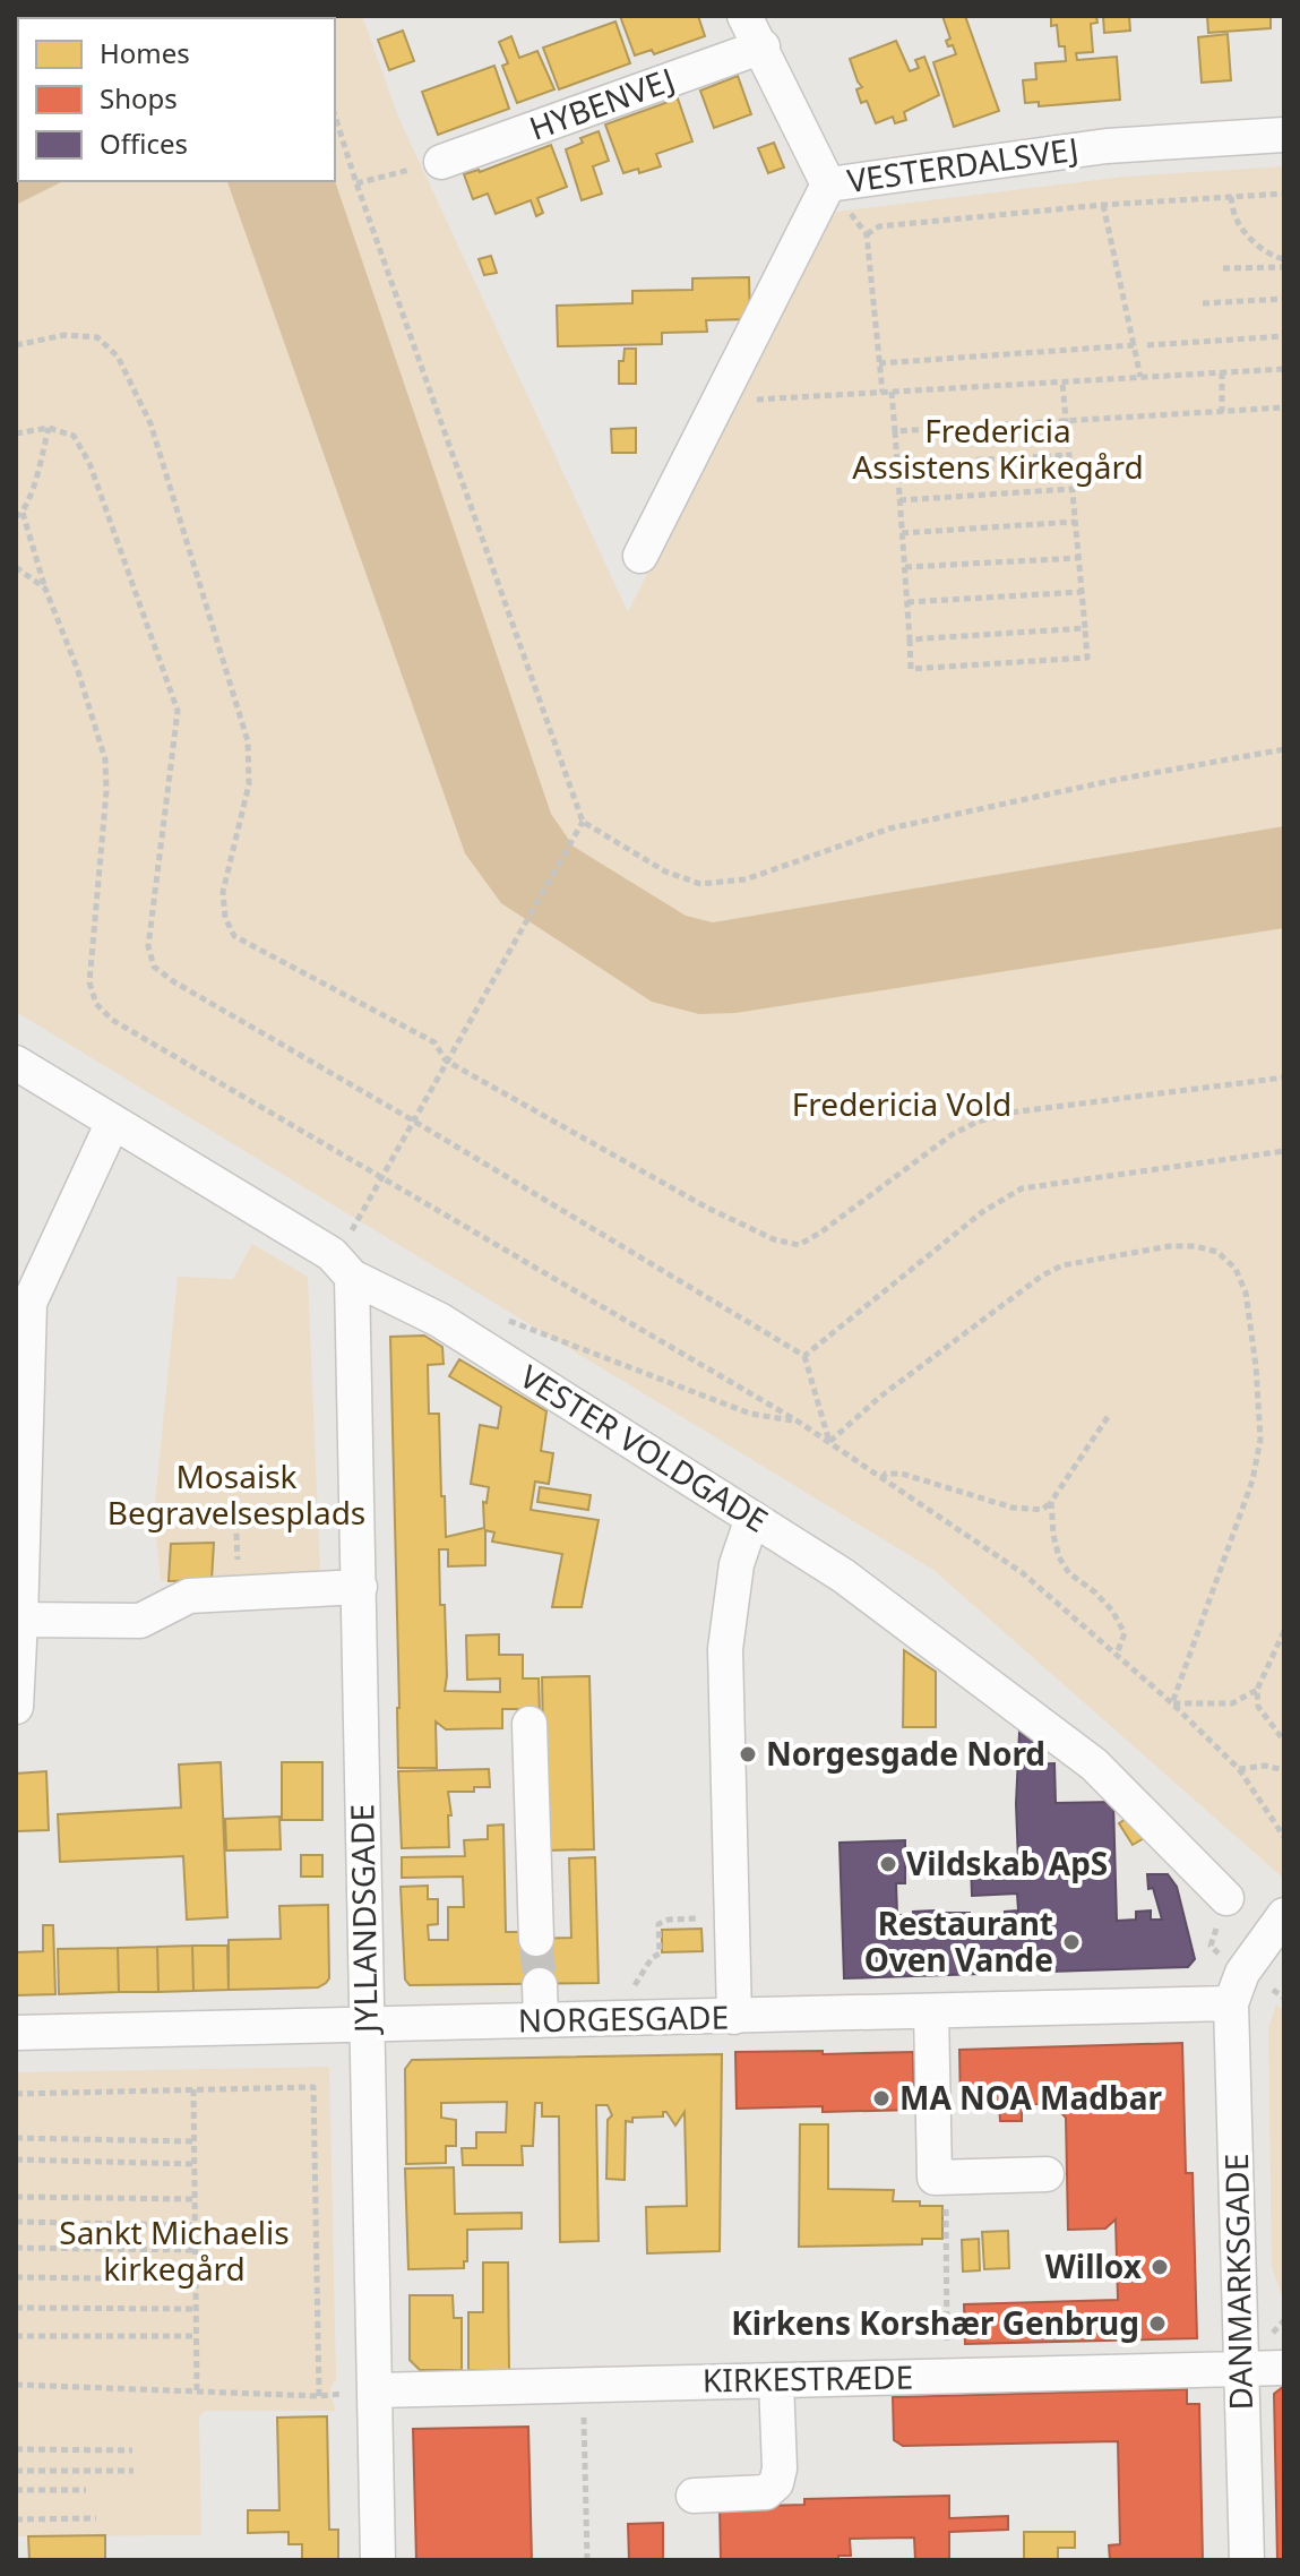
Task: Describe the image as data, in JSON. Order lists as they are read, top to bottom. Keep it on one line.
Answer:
{"streets":{"street":["HYBENVEJ","VESTERDALSVEJ","VESTER VOLDGADE","JYLLANDSGADE","NORGESGADE","DANMARKSGADE","KIRKESTRÆDE"]},"crossings":[["HYBENVEJ","VESTERDALSVEJ"],["VESTER VOLDGADE","JYLLANDSGADE"],["JYLLANDSGADE","NORGESGADE"],["JYLLANDSGADE","KIRKESTRÆDE"],["NORGESGADE","DANMARKSGADE"],["DANMARKSGADE","KIRKESTRÆDE"]],"parks":["Fredericia Assistens Kirkegård","Fredericia Vold","Mosaisk Begravelsesplads","Sankt Michaelis kirkegård"],"places":["Norgesgade Nord","Vildskab ApS","Restaurant Oven Vande","MA NOA Madbar","Willox","Kirkens Korshær Genbrug"],"legend":["Homes","Shops","Offices"]}
